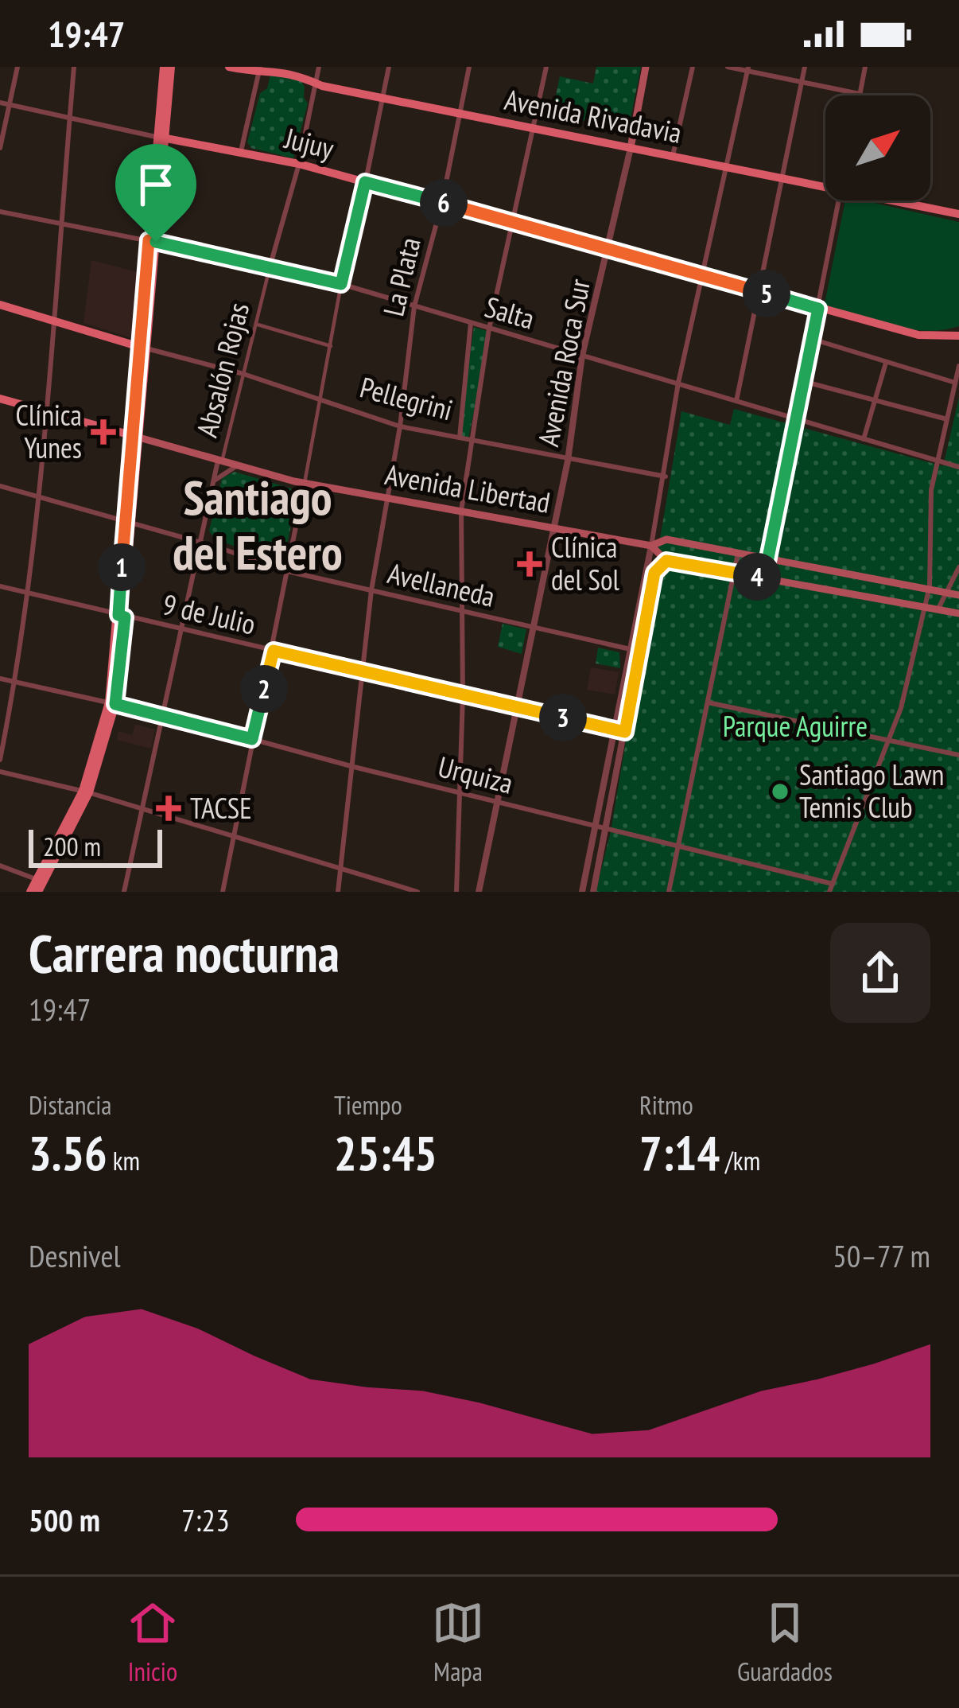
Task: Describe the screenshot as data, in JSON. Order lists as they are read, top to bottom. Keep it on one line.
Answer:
{"streets":{"main road":["Avenida Rivadavia","Jujuy","Avenida Roca Sur","Avenida Libertad"],"street":["La Plata","Salta","Absalón Rojas","Pellegrini","Avellaneda","9 de Julio","Urquiza"]},"crossings":[["Avenida Rivadavia","La Plata"],["Avenida Rivadavia","Avenida Roca Sur"],["Avenida Rivadavia","Absalón Rojas"],["Jujuy","La Plata"],["Jujuy","Avenida Roca Sur"],["Jujuy","Absalón Rojas"],["La Plata","Salta"],["La Plata","Pellegrini"],["La Plata","Avenida Libertad"],["La Plata","Avellaneda"],["La Plata","9 de Julio"],["La Plata","Urquiza"],["Salta","Avenida Roca Sur"],["Salta","Absalón Rojas"],["Avenida Roca Sur","Pellegrini"],["Avenida Roca Sur","Avenida Libertad"],["Avenida Roca Sur","Avellaneda"],["Avenida Roca Sur","9 de Julio"],["Avenida Roca Sur","Urquiza"],["Absalón Rojas","Pellegrini"],["Absalón Rojas","Avenida Libertad"]],"districts":["Santiago del Estero"],"parks":["Parque Aguirre"],"places":{"health":["Clínica Yunes","Clínica del Sol","TACSE"],"other":["Santiago Lawn Tennis Club"]},"scale_bar":"200 m","north":"top right","page":{"status":"19:47","pins":["6","5","1","4","2","3"],"scale":"200 m","heading":["Carrera nocturna","19:47"],"stats":[["Distancia","3.56 km"],["Tiempo","25:45"],["Ritmo","7:14 /km"]],"chart":["Desnivel","50–77 m"],"list":[{"name":"500 m","note":"7:23"}],"tabs":["Inicio","Mapa","Guardados"]}}
